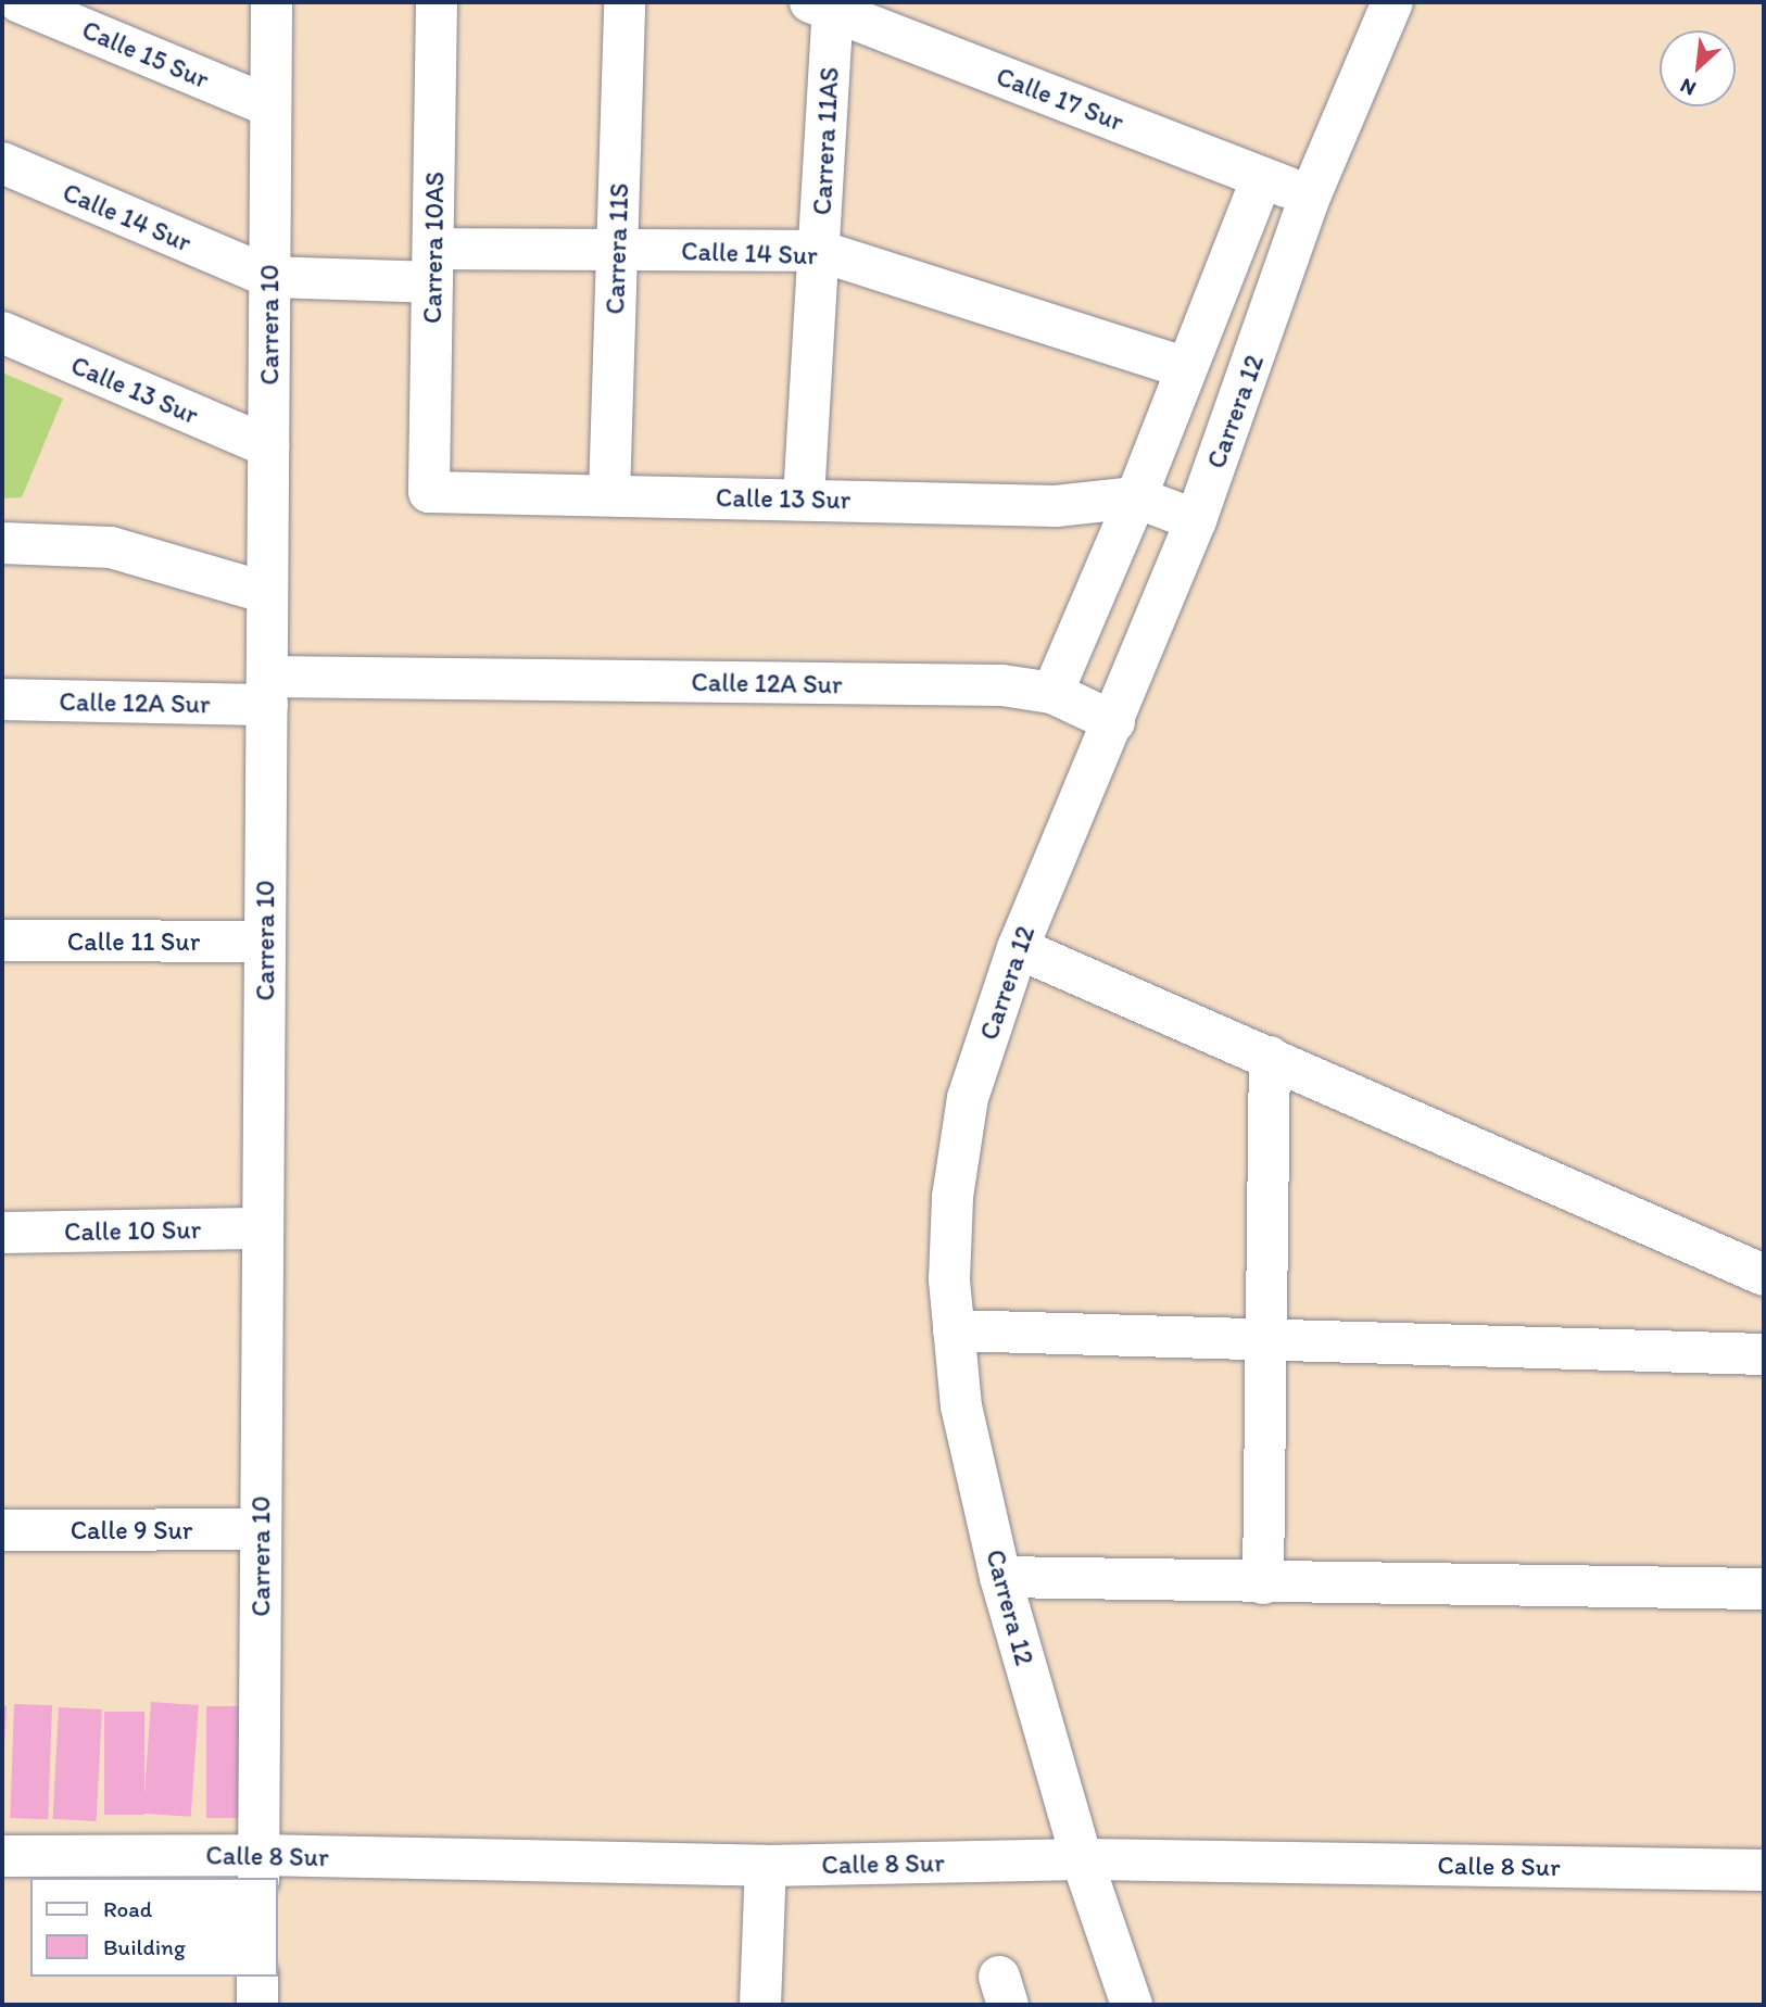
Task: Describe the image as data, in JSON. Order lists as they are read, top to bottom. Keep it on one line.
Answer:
{"streets":{"street":["Calle 15 Sur","Calle 17 Sur","Carrera 11AS","Calle 14 Sur","Carrera 10AS","Carrera 11S","Carrera 10","Calle 13 Sur","Carrera 12","Calle 12A Sur","Calle 11 Sur","Calle 10 Sur","Calle 9 Sur","Calle 8 Sur"]},"crossings":[["Calle 15 Sur","Carrera 10"],["Calle 17 Sur","Carrera 11AS"],["Calle 17 Sur","Carrera 12"],["Carrera 11AS","Calle 14 Sur"],["Carrera 11AS","Calle 13 Sur"],["Calle 14 Sur","Carrera 10AS"],["Calle 14 Sur","Carrera 11S"],["Calle 14 Sur","Carrera 10"],["Carrera 10AS","Calle 13 Sur"],["Carrera 11S","Calle 13 Sur"],["Carrera 10","Calle 13 Sur"],["Carrera 10","Calle 12A Sur"],["Carrera 10","Calle 11 Sur"],["Carrera 10","Calle 10 Sur"],["Carrera 10","Calle 9 Sur"],["Carrera 10","Calle 8 Sur"],["Carrera 12","Calle 12A Sur"],["Carrera 12","Calle 8 Sur"]],"legend":["Road","Building"],"north":"bottom left"}
